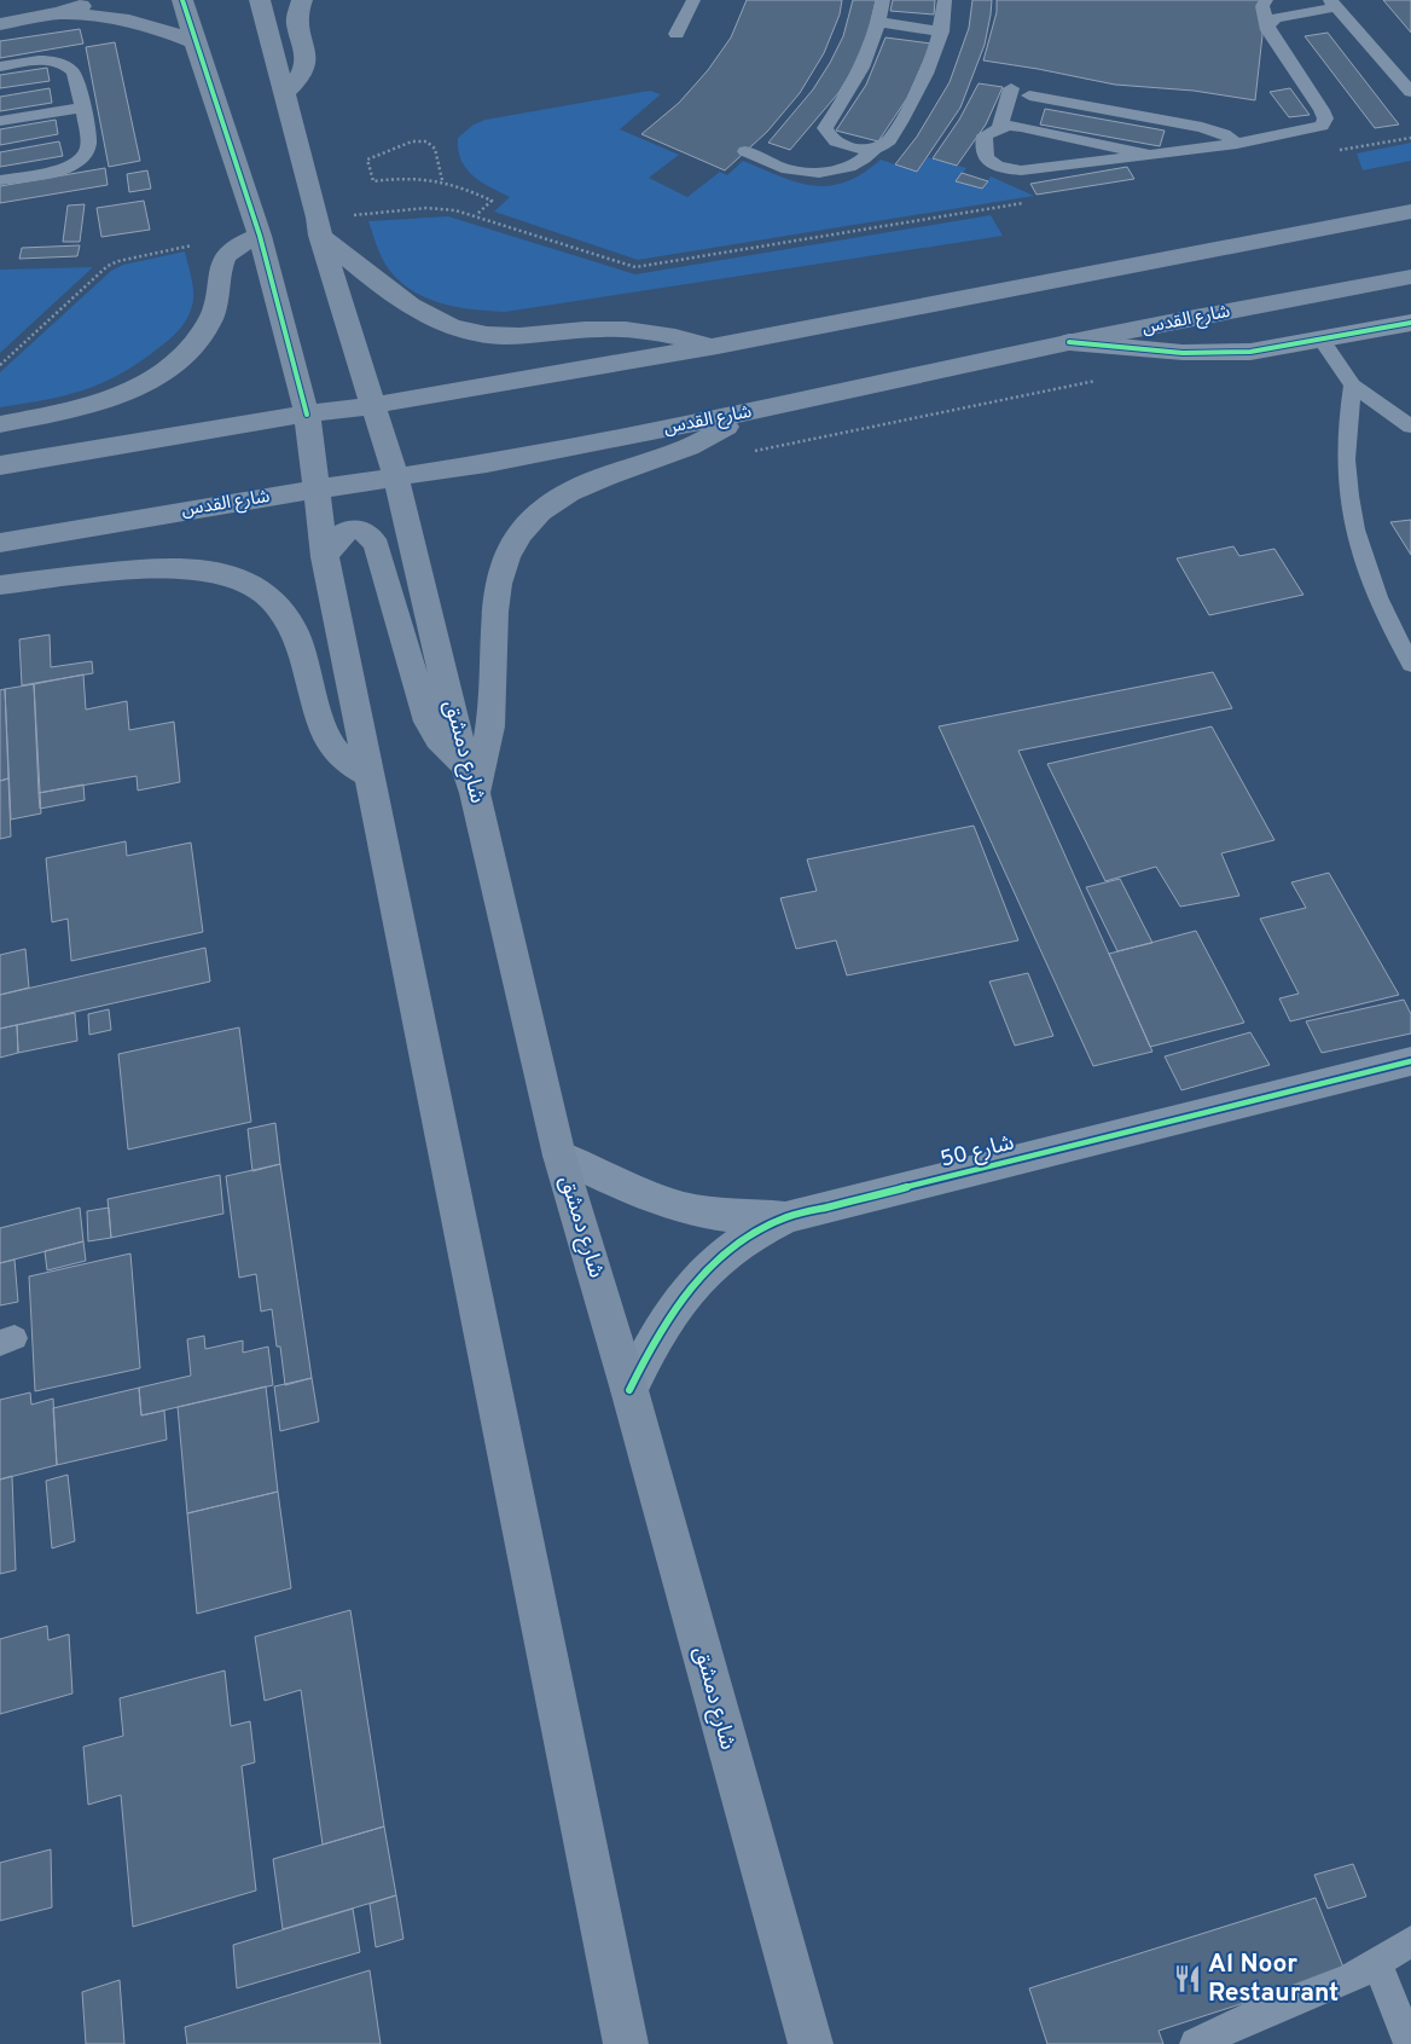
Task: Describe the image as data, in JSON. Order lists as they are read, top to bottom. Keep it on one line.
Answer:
{"streets":{"main road":["شارع القدس","شارع دمشق"],"street":["شارع 50"]},"crossings":[["شارع القدس","شارع دمشق"],["شارع دمشق","شارع 50"]],"places":{"restaurant":["Al Noor Restaurant"]}}
